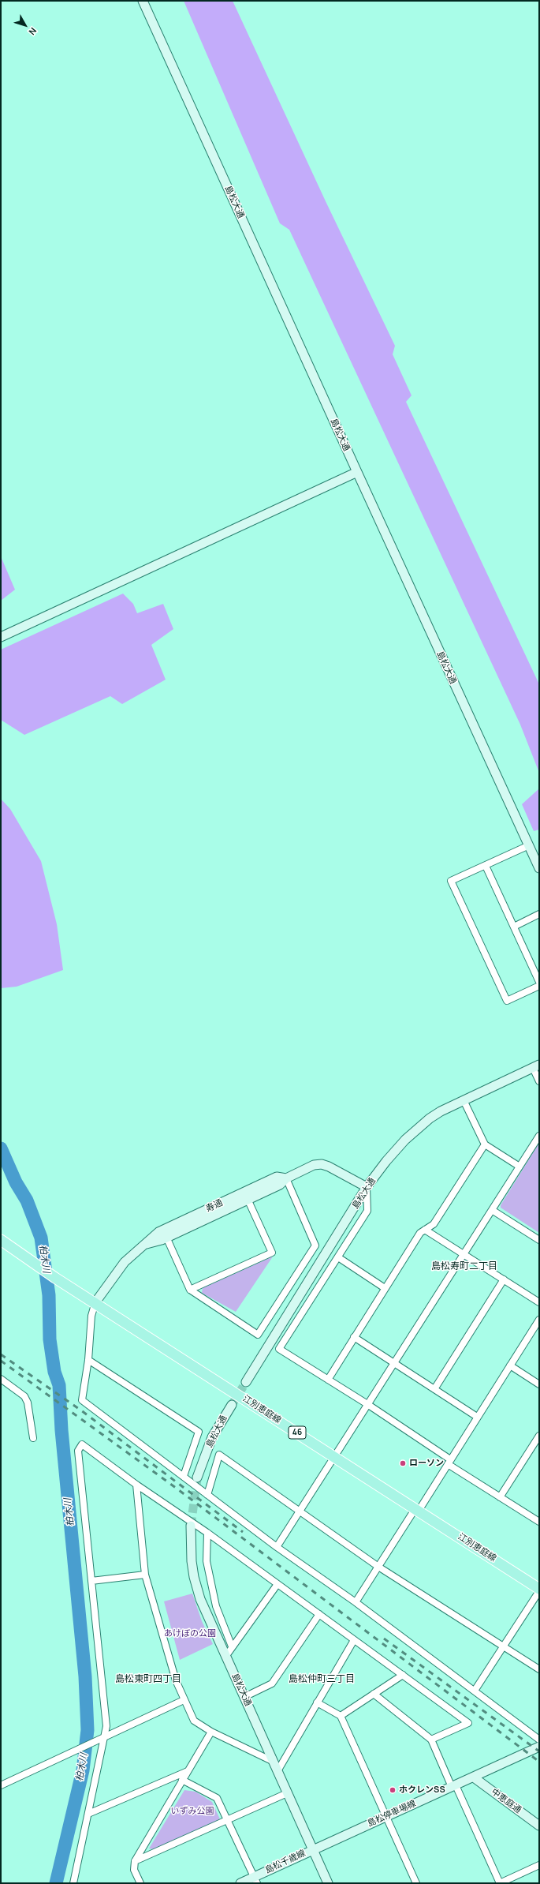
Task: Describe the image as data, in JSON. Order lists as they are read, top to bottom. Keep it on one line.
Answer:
{"streets":{"main road":["江別恵庭線","46"],"street":["島松大通","寿通","中恵庭通","島松停車場線","島松千歳線"]},"crossings":[["島松大通","寿通"],["島松大通","島松停車場線"],["島松大通","島松千歳線"],["寿通","江別恵庭線"],["中恵庭通","島松停車場線"],["島松停車場線","島松千歳線"]],"districts":["島松寿町二丁目","島松東町四丁目","島松仲町三丁目"],"water":["柏木川"],"parks":["あけぼの公園","いずみ公園"],"places":["ローソン","ホクレンSS"],"north":"bottom right"}
